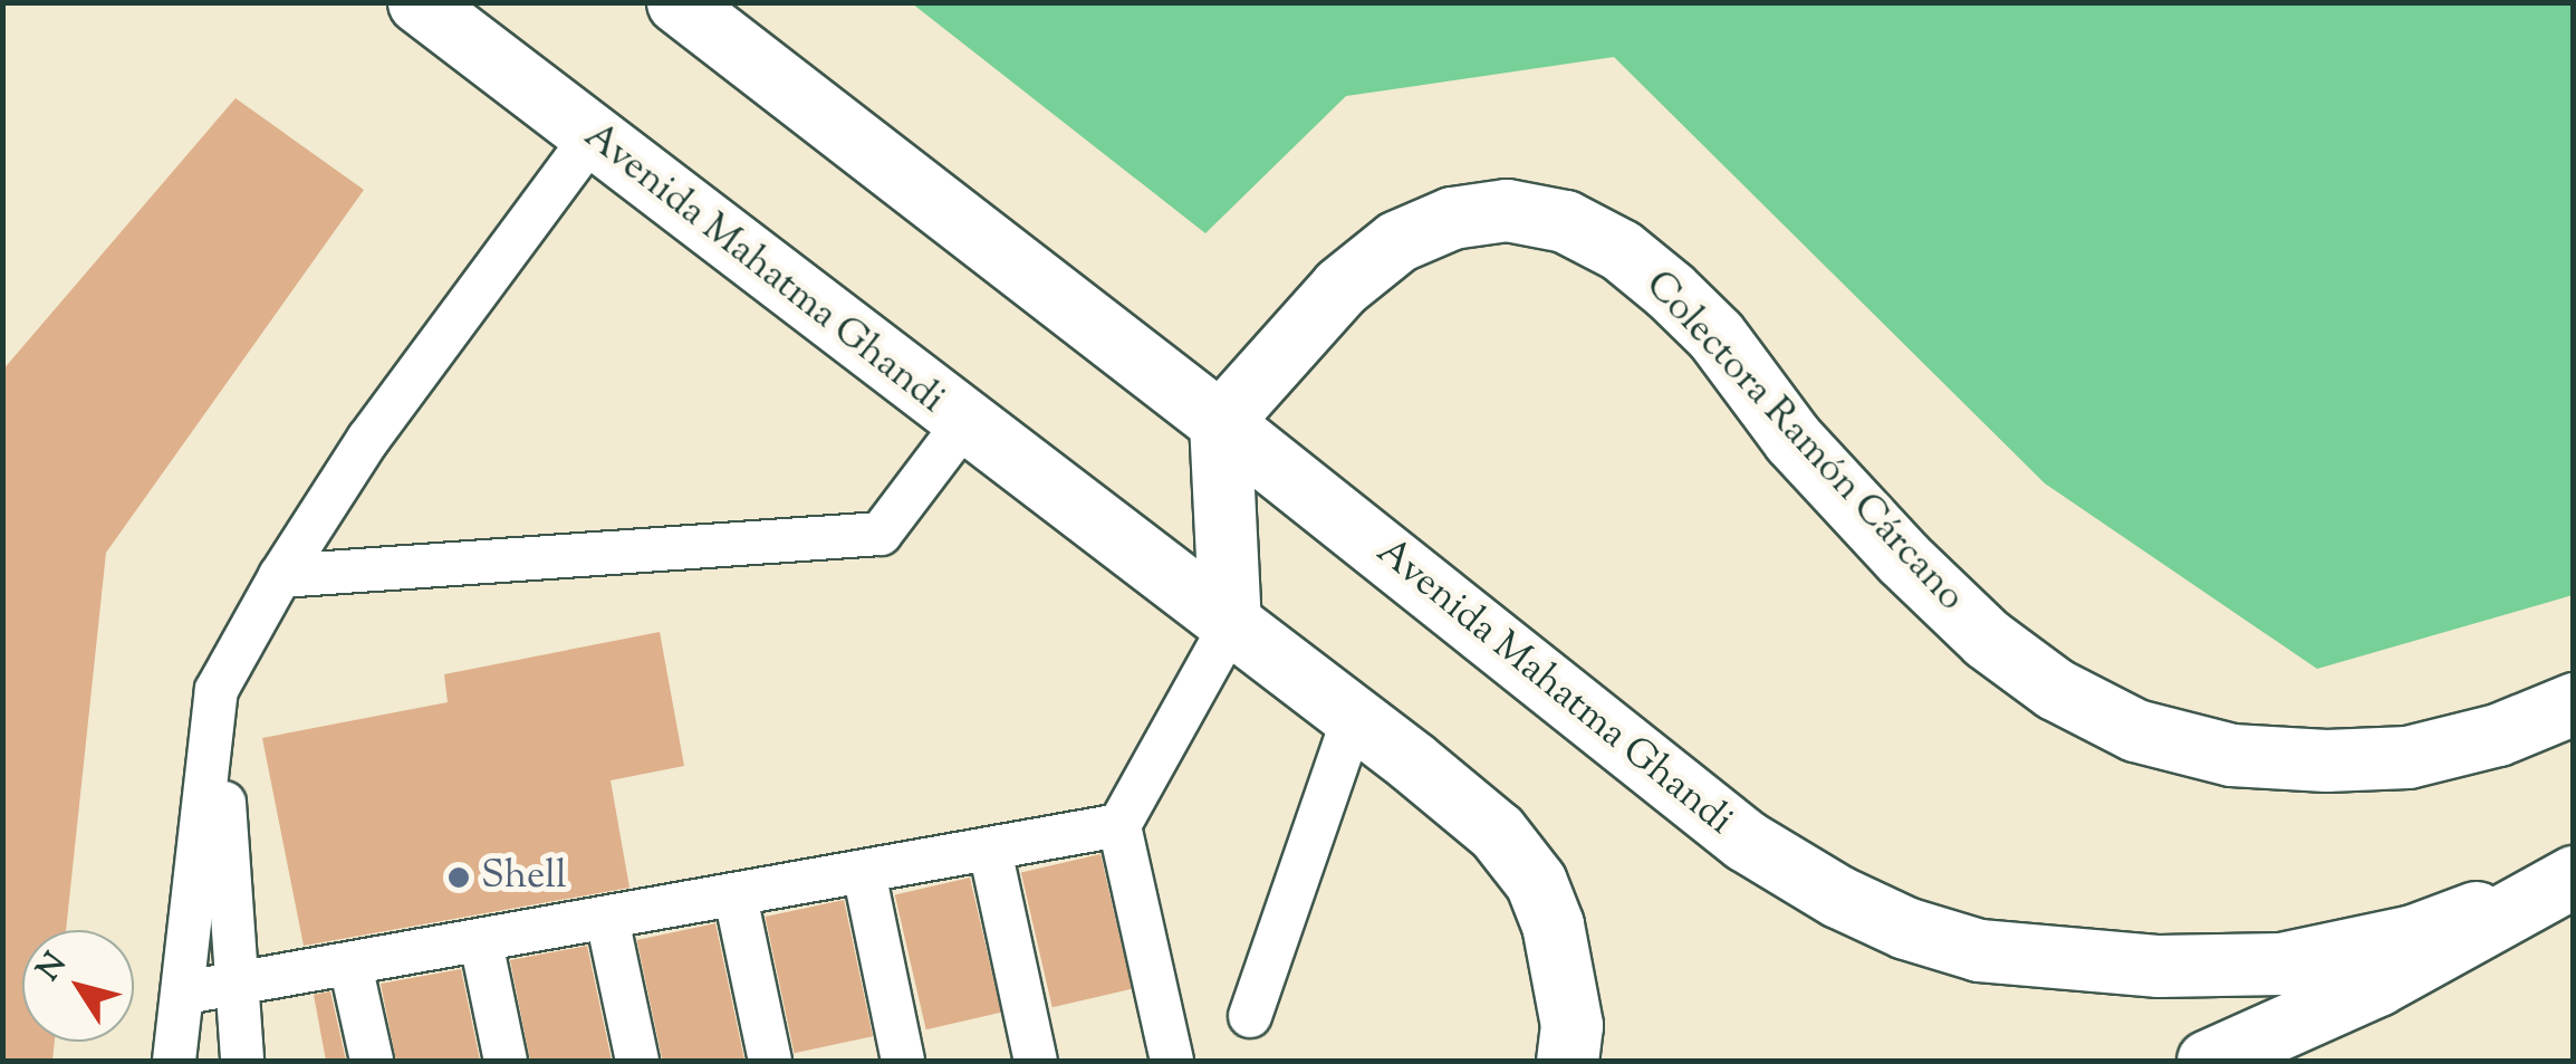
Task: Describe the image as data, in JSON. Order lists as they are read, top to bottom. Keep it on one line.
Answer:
{"streets":{"main road":["Avenida Mahatma Ghandi","Colectora Ramón Cárcano"]},"crossings":[["Avenida Mahatma Ghandi","Colectora Ramón Cárcano"]],"places":["Shell"],"north":"top left"}
